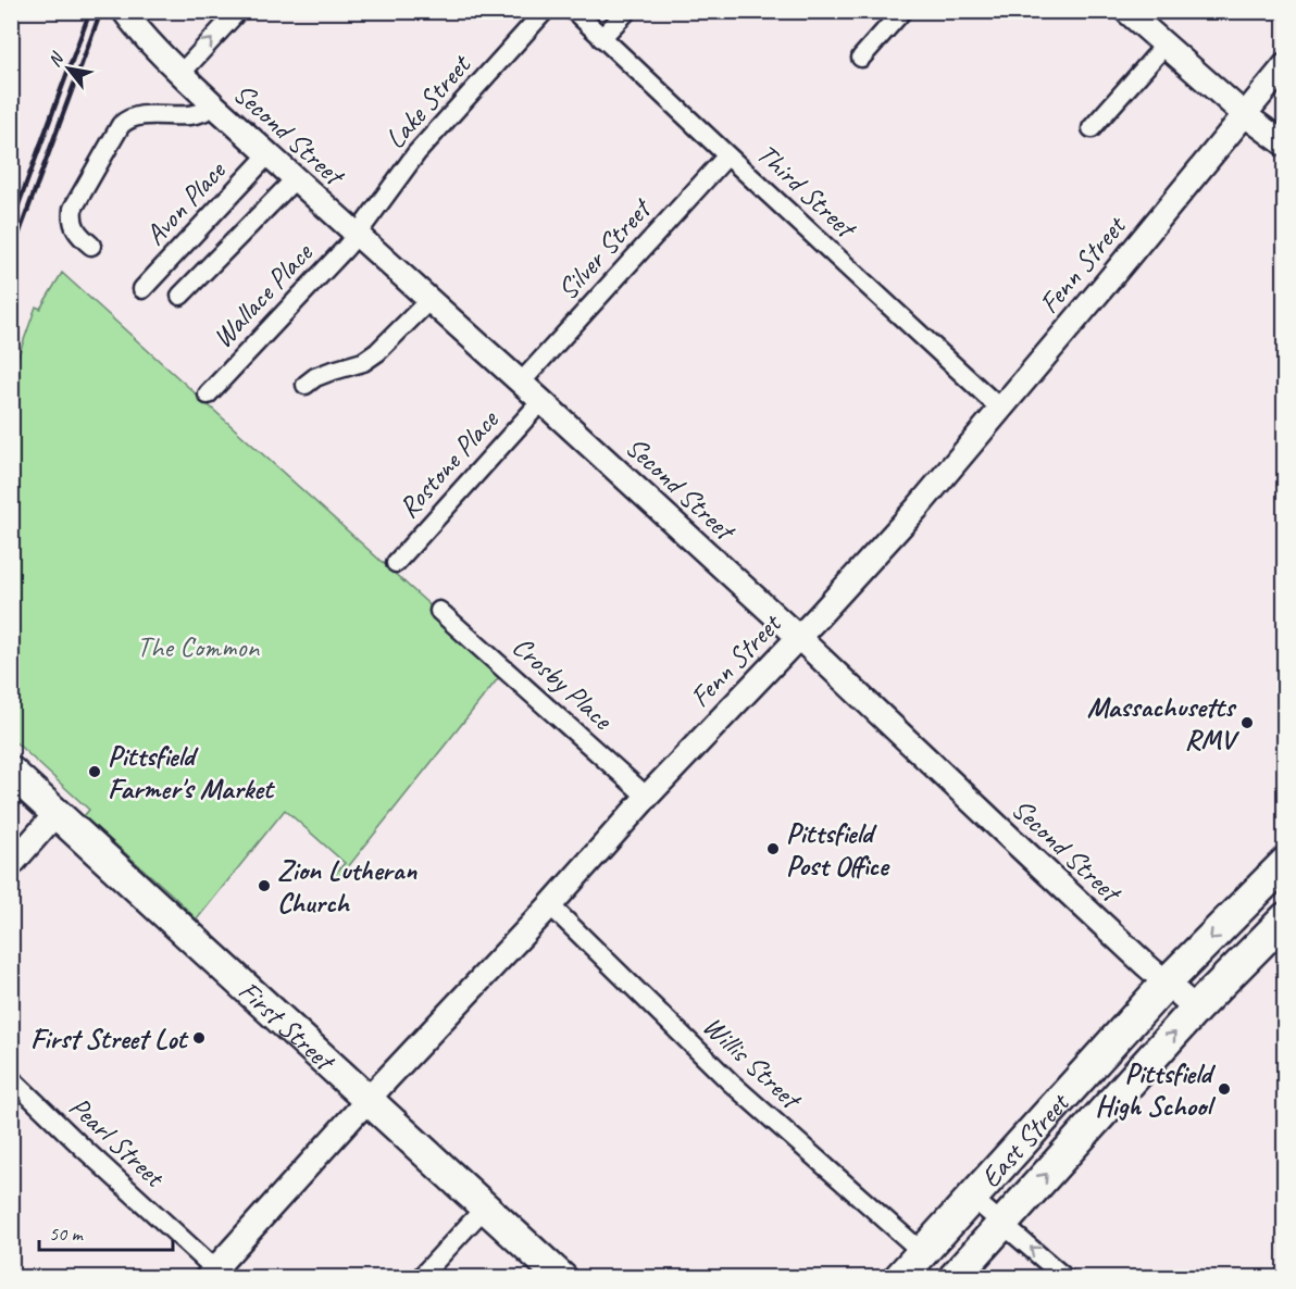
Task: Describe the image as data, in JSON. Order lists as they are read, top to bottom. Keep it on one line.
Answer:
{"streets":{"highway":["East Street"],"main road":["First Street"],"street":["Lake Street","Second Street","Third Street","Avon Place","Silver Street","Fenn Street","Wallace Place","Rostone Place","Crosby Place","Willis Street","Pearl Street"]},"crossings":[["Lake Street","Second Street"],["Lake Street","Wallace Place"],["Second Street","Avon Place"],["Second Street","Silver Street"],["Second Street","Fenn Street"],["Second Street","Wallace Place"],["Second Street","Rostone Place"],["Second Street","East Street"],["Third Street","Silver Street"],["Third Street","Fenn Street"],["Fenn Street","Crosby Place"],["Fenn Street","First Street"],["Fenn Street","Willis Street"],["Fenn Street","Pearl Street"],["Willis Street","East Street"]],"parks":["The Common"],"places":["Massachusetts RMV","Pittsfield Farmer's Market","Pittsfield Post Office","Zion Lutheran Church","First Street Lot","Pittsfield High School"],"scale_bar":"50 m","north":"top left"}
